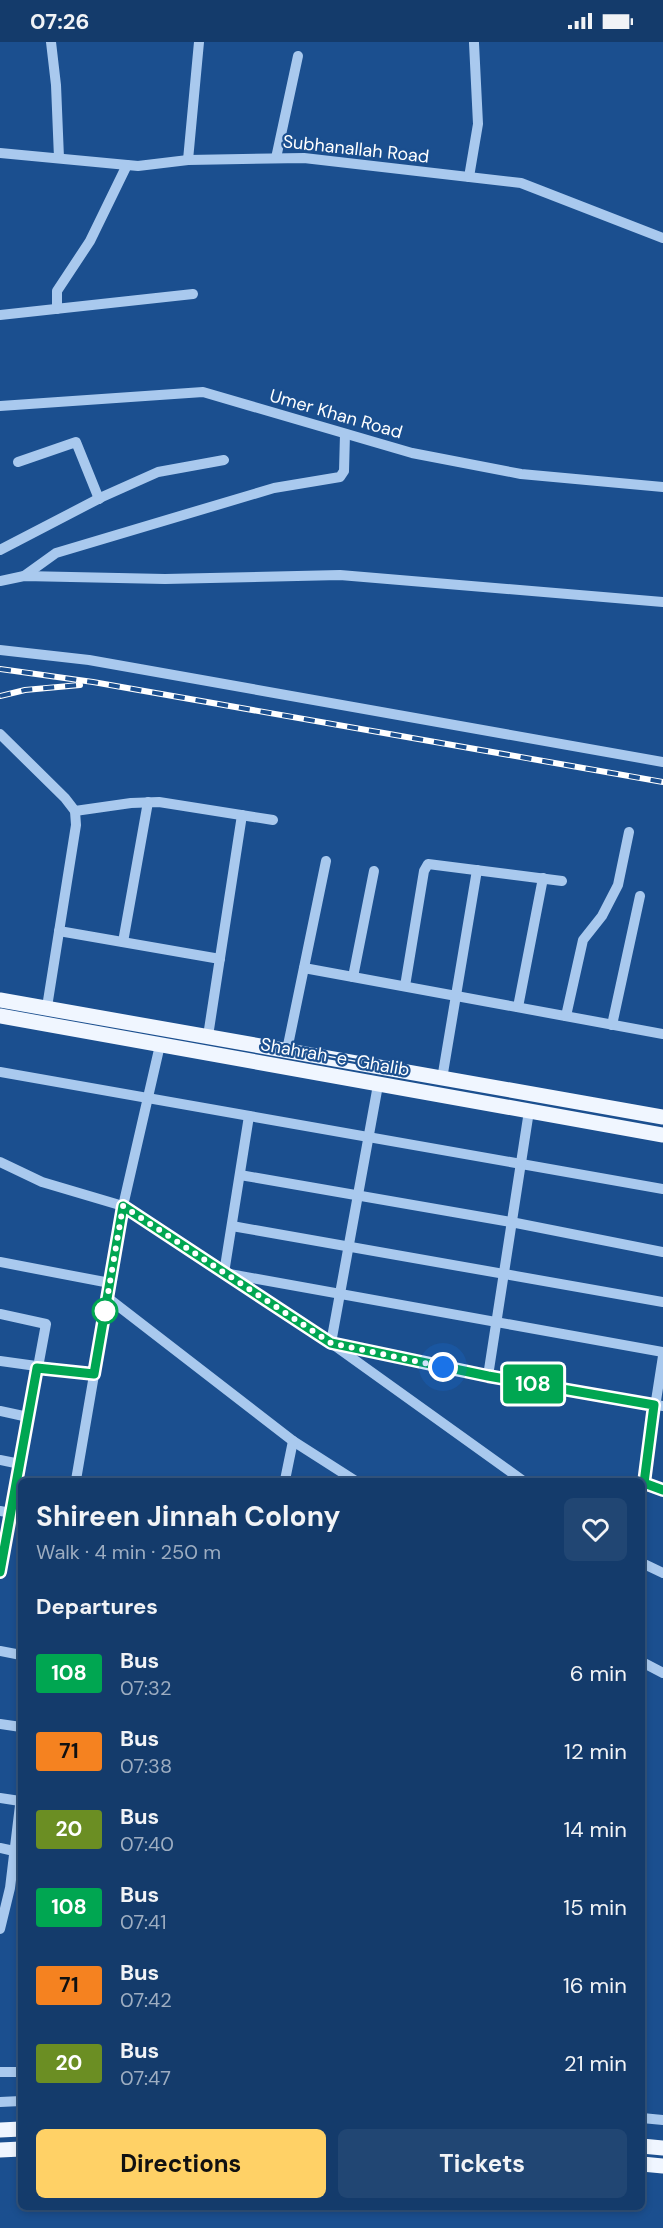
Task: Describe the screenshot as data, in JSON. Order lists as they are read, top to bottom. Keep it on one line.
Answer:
{"streets":{"main road":["Shahrah-e-Ghalib"],"street":["Subhanallah Road","Umer Khan Road"]},"lines":["bus line 108"],"page":{"status":"07:26","on_map":"108","heading":[["Shireen Jinnah Colony","Walk · 4 min · 250 m"],"Departures"],"list":[{"mark":"108","name":"Bus","note":"07:32","value":"6 min"},{"mark":"71","name":"Bus","note":"07:38","value":"12 min"},{"mark":"20","name":"Bus","note":"07:40","value":"14 min"},{"mark":"108","name":"Bus","note":"07:41","value":"15 min"},{"mark":"71","name":"Bus","note":"07:42","value":"16 min"},{"mark":"20","name":"Bus","note":"07:47","value":"21 min"}],"buttons":["Directions","Tickets"]}}
